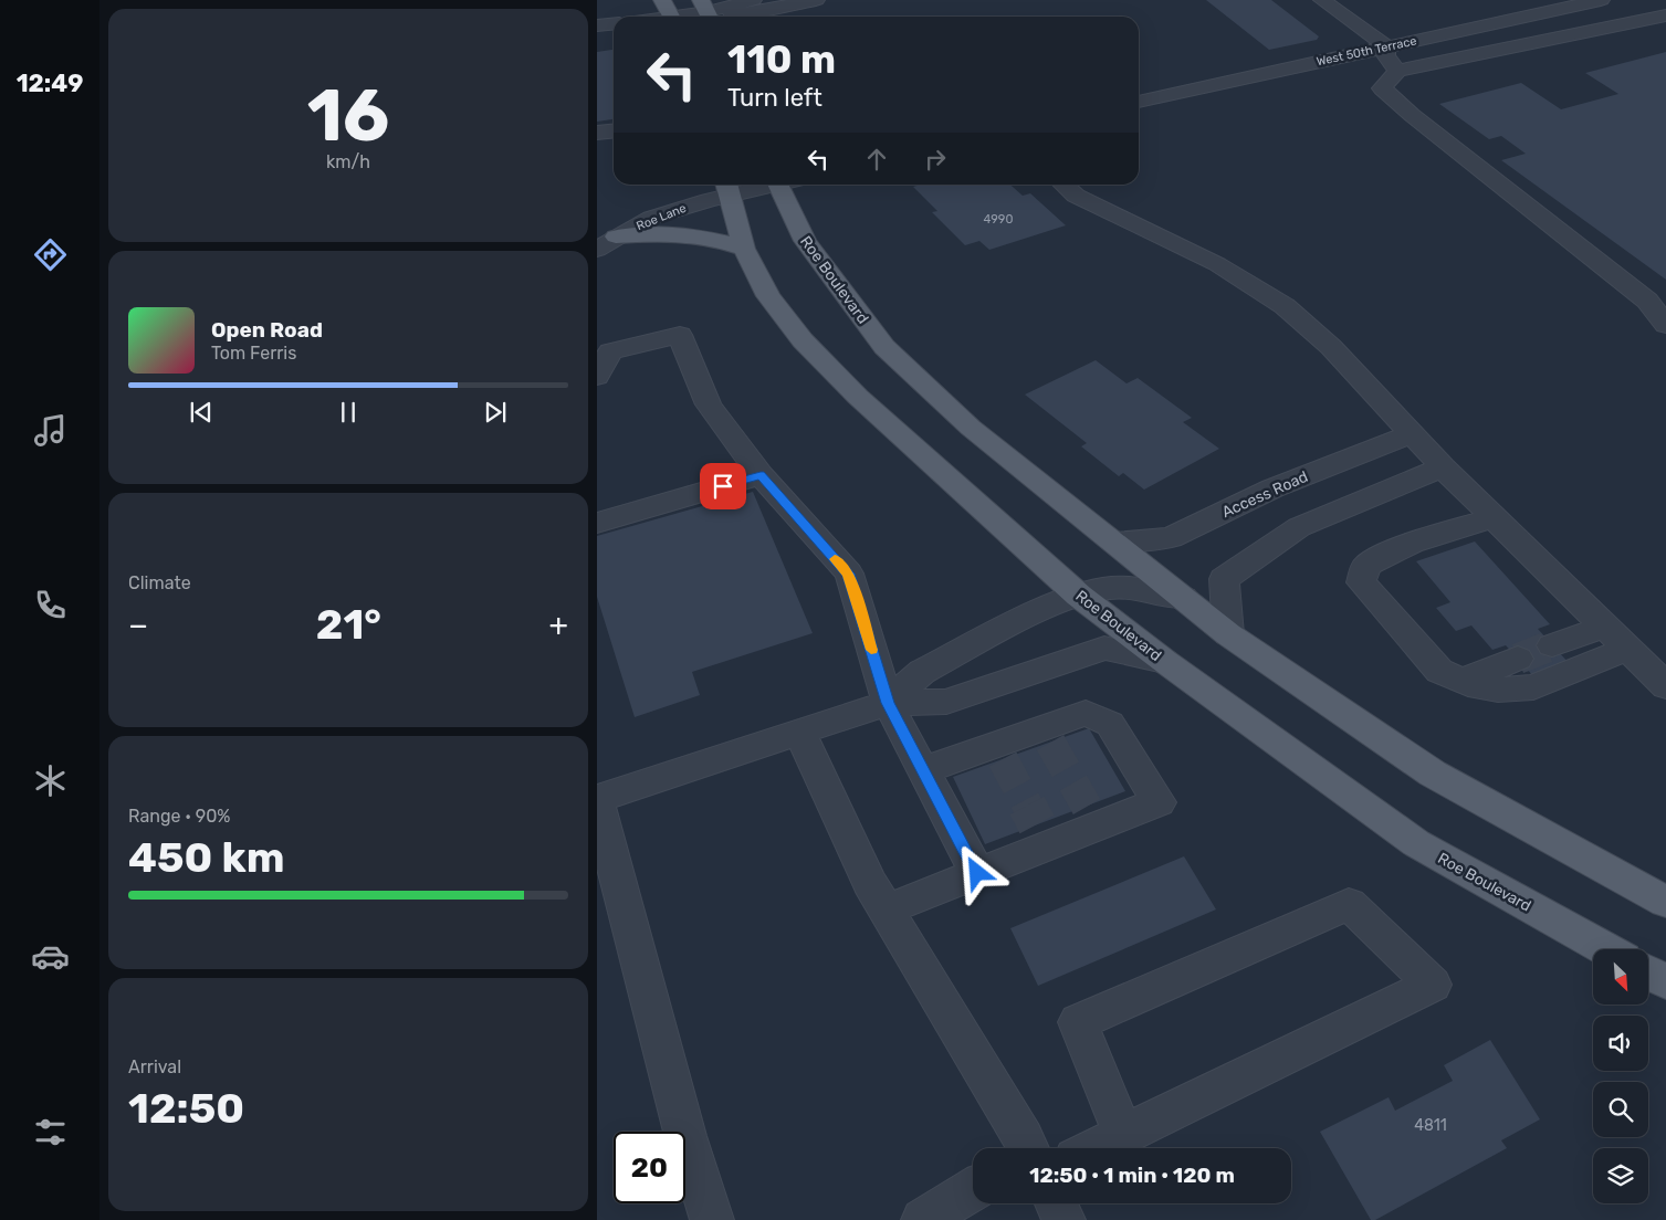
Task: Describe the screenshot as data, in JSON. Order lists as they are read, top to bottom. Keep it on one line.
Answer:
{"streets":{"main road":["Roe Boulevard"],"street":["West 50th Terrace","Roe Lane","Access Road"]},"crossings":[["Roe Lane","Roe Boulevard"],["Roe Boulevard","Access Road"]],"house_numbers":["4990","4811"],"north":"bottom right","page":{"tabs":"12:49","tile":[["16","km/h"],"Climate",["Range · 90%","450 km"],["Arrival","12:50"]],"turn":["110 m","Turn left"],"song":["Open Road","Tom Ferris"],"heat":["−","21°","+"],"limit":"20","trip":"12:50 · 1 min · 120 m"}}
